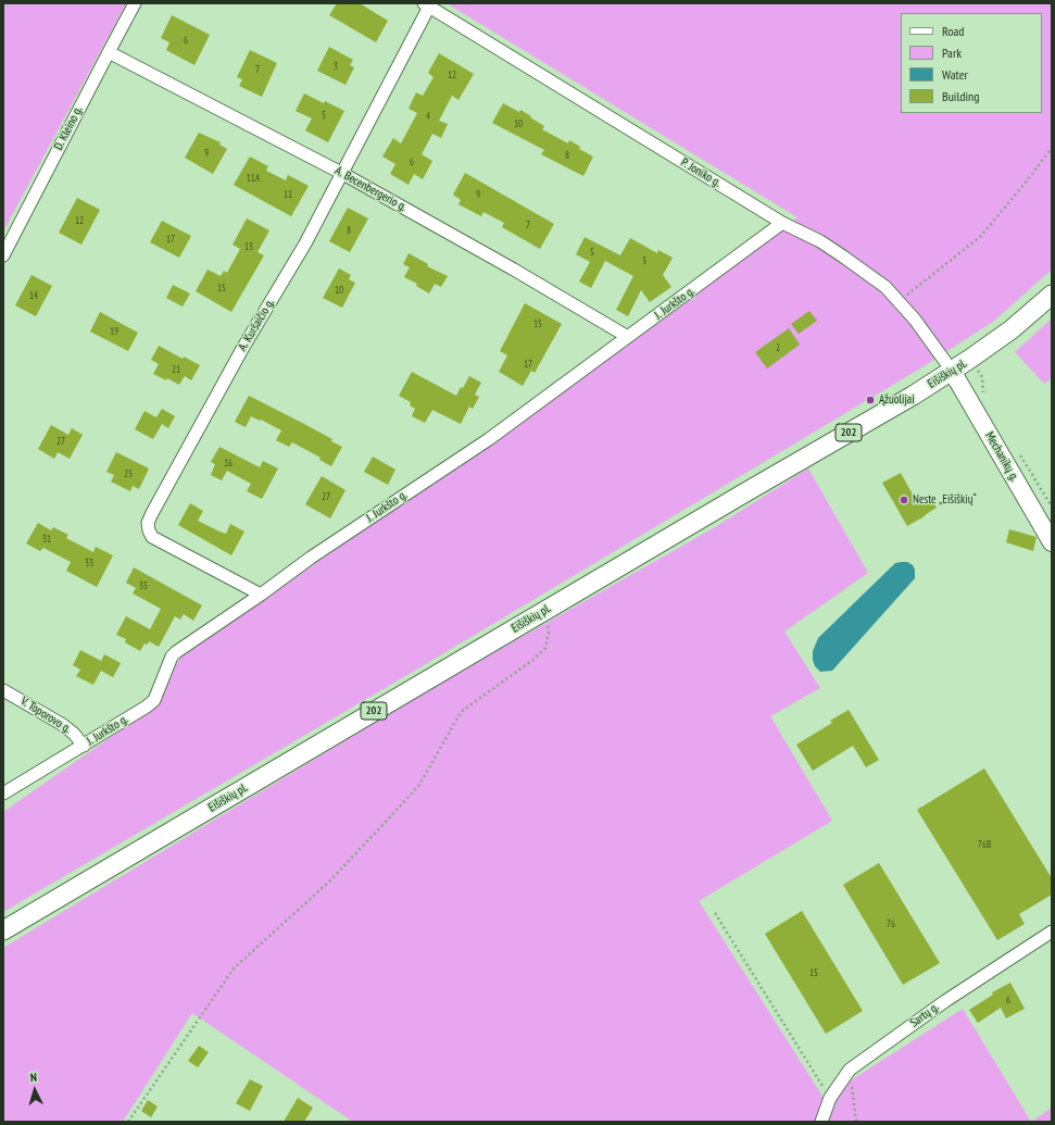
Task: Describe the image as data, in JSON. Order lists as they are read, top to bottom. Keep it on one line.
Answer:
{"streets":{"main road":["Eišiškių pl.","202","Mechanikų g."],"street":["D. Kleino g.","P. Joniko g.","A. Becenbergerio g.","J. Jurkšto g.","A. Kuršaičio g.","V. Toporovo g.","Sartų g."]},"crossings":[["D. Kleino g.","A. Becenbergerio g."],["P. Joniko g.","J. Jurkšto g."],["P. Joniko g.","A. Kuršaičio g."],["P. Joniko g.","Eišiškių pl."],["P. Joniko g.","Mechanikų g."],["A. Becenbergerio g.","J. Jurkšto g."],["A. Becenbergerio g.","A. Kuršaičio g."],["J. Jurkšto g.","A. Kuršaičio g."],["J. Jurkšto g.","V. Toporovo g."],["Eišiškių pl.","Mechanikų g."]],"places":["Ąžuolijai","Neste „Eišiškių“"],"house_numbers":["6","3","7","12","5","4","10","9","8","6","11A","11","9","12","7","8","17","13","5","3","15","10","14","15","19","2","17","21","27","16","25","27","31","33","35","76B","76","15","6"],"legend":["Road","Park","Water","Building"],"north":"top"}
